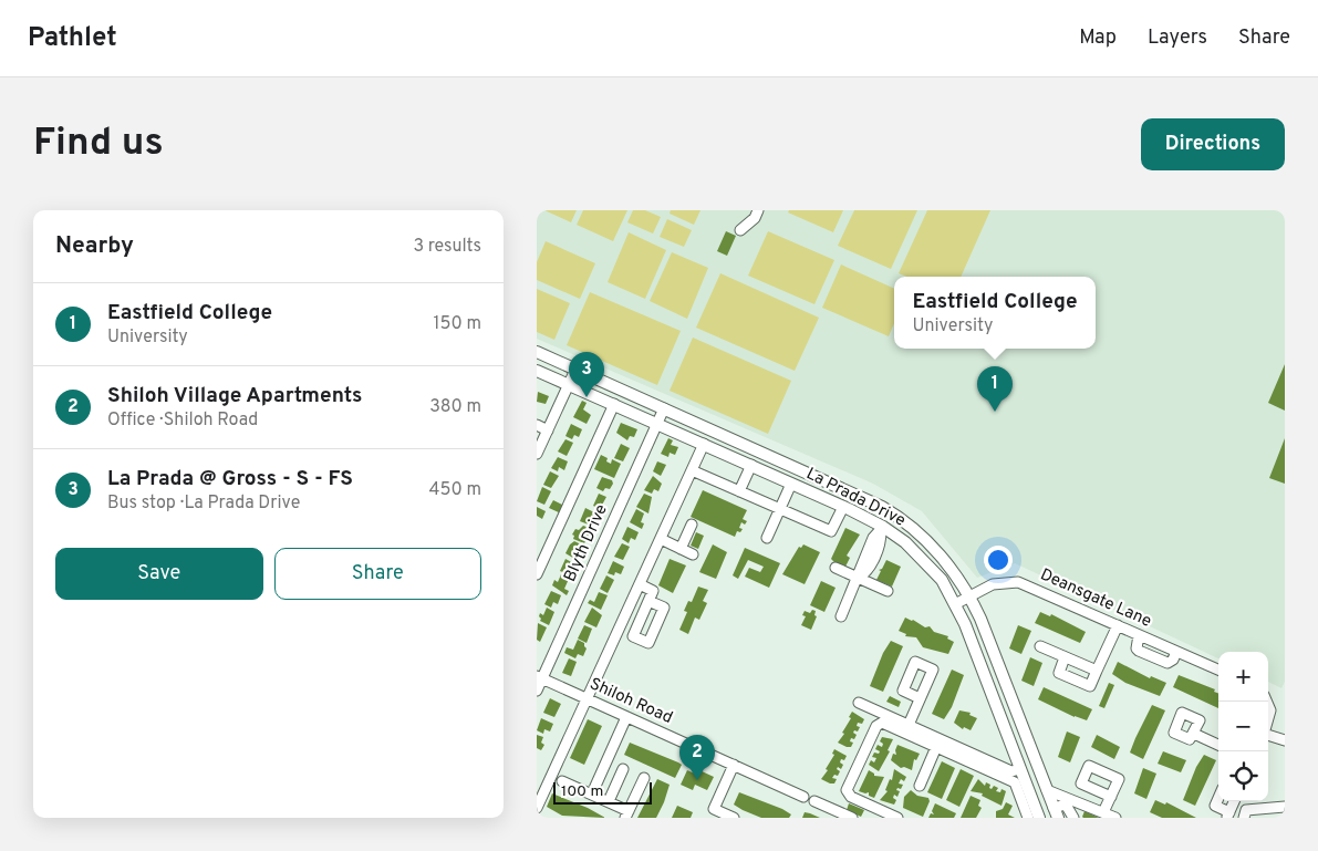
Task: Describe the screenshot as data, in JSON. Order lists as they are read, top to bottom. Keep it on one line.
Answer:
{"streets":{"main road":["La Prada Drive"],"street":["Blyth Drive","Deansgate Lane","Shiloh Road"]},"crossings":[["La Prada Drive","Blyth Drive"],["La Prada Drive","Deansgate Lane"],["Blyth Drive","Shiloh Road"]],"scale_bar":"100 m","page":{"header":"Pathlet","nav":["Map","Layers","Share"],"buttons":["Directions",["Save","Share"]],"title":"Find us","heading":["Nearby","3 results"],"popup":["Eastfield College","University"],"list":[{"mark":"1","name":"Eastfield College","note":"University","value":"150 m"},{"mark":"2","name":"Shiloh Village Apartments","note":"Office · Shiloh Road","value":"380 m"},{"mark":"3","name":"La Prada @ Gross - S - FS","note":"Bus stop · La Prada Drive","value":"450 m"}],"pins":["3","1","2"],"map_buttons":["+","−"],"scale":"100 m"}}
